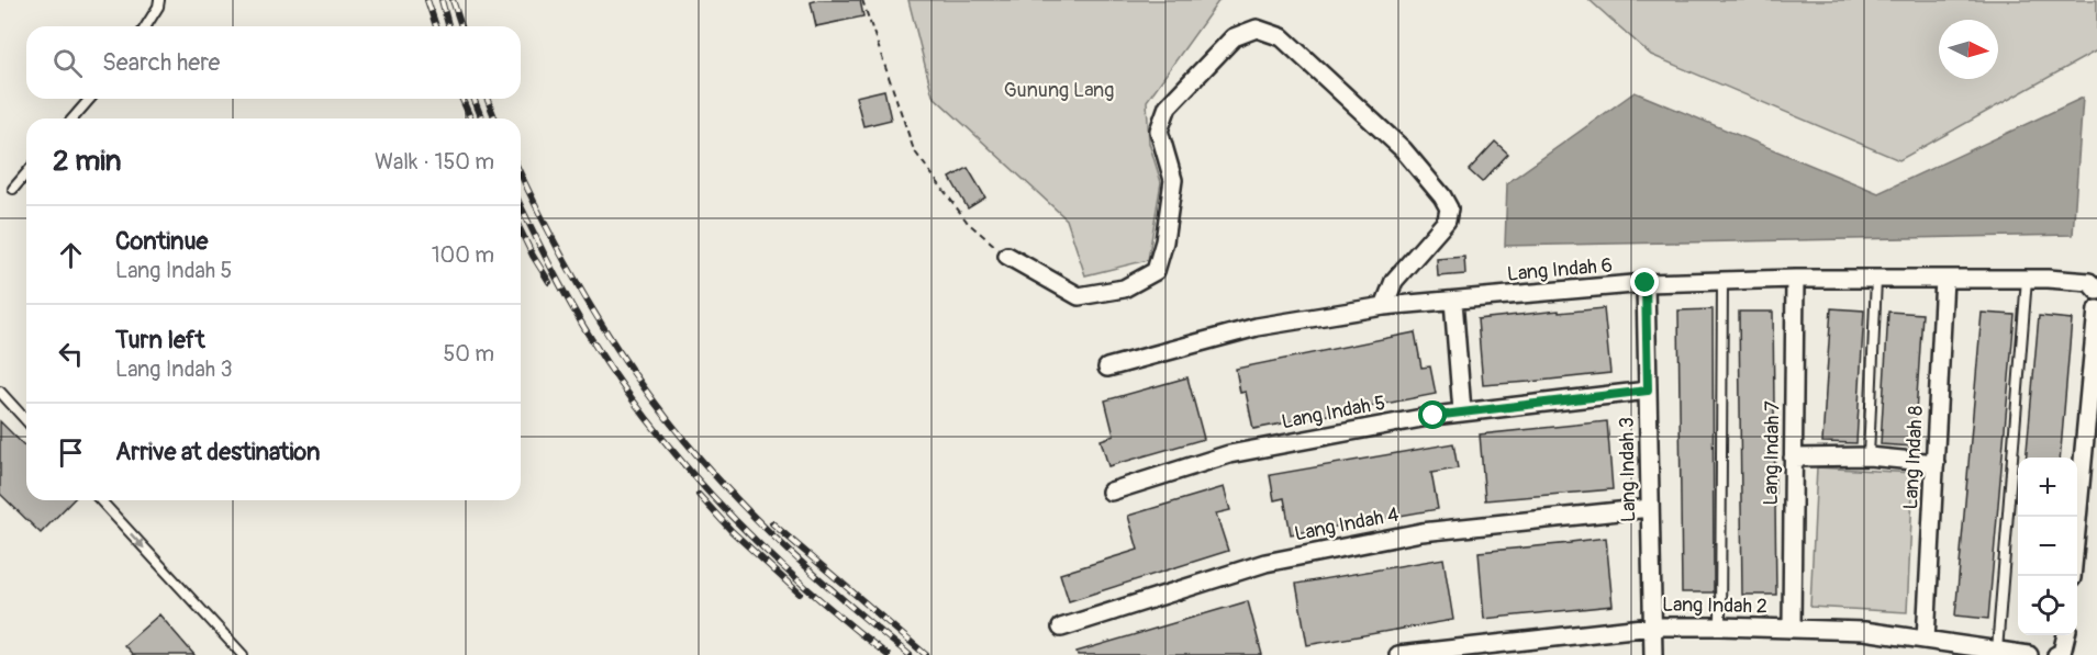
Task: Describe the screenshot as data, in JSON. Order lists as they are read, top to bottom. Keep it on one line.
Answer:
{"streets":{"street":["Lang Indah 6","Lang Indah 5","Lang Indah 7","Lang Indah 8","Lang Indah 3","Lang Indah 4","Lang Indah 2"]},"crossings":[["Lang Indah 6","Lang Indah 7"],["Lang Indah 6","Lang Indah 8"],["Lang Indah 6","Lang Indah 3"],["Lang Indah 5","Lang Indah 3"],["Lang Indah 7","Lang Indah 2"],["Lang Indah 8","Lang Indah 2"],["Lang Indah 3","Lang Indah 4"],["Lang Indah 3","Lang Indah 2"]],"parks":["Gunung Lang"],"north":"right","page":{"search":"Search here","heading":["2 min","Walk · 150 m"],"list":[["Continue","Lang Indah 5","100 m"],["Turn left","Lang Indah 3","50 m"],"Arrive at destination"],"map_buttons":["+","−"]}}
